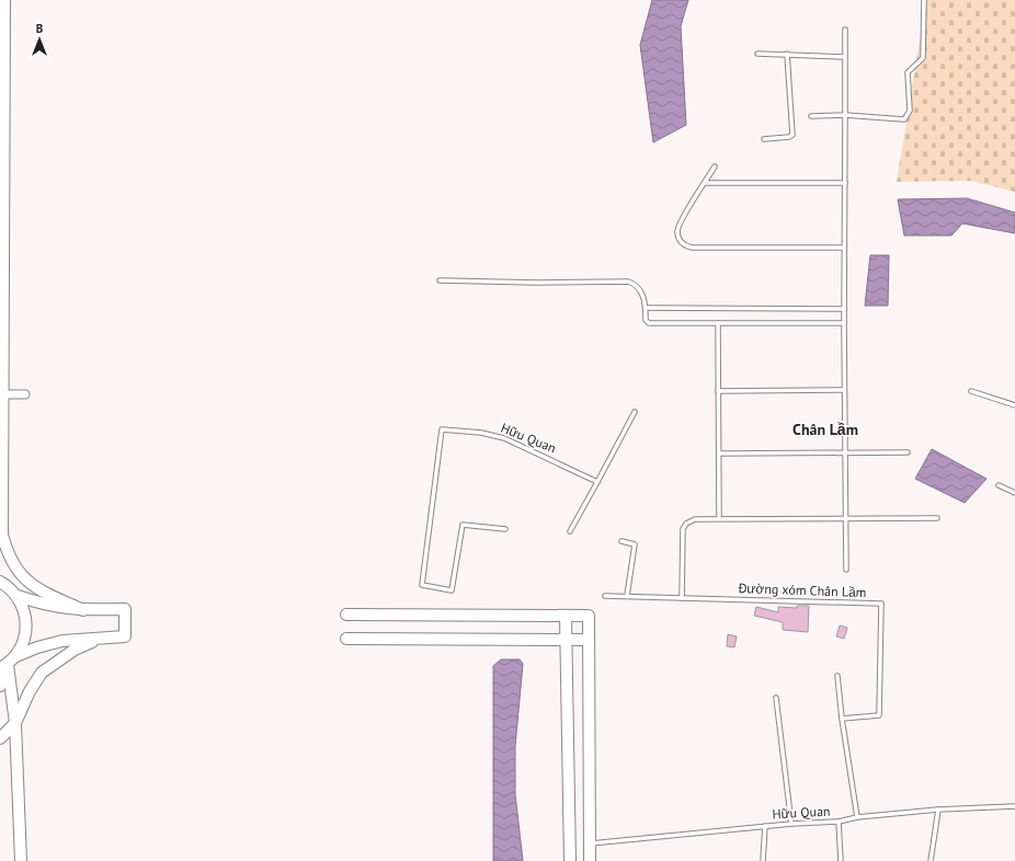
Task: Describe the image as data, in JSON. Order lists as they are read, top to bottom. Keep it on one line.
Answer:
{"streets":{"lane":["Hữu Quan","Đường xóm Chân Lầm"]},"districts":["Chân Lầm"],"north":"top"}
